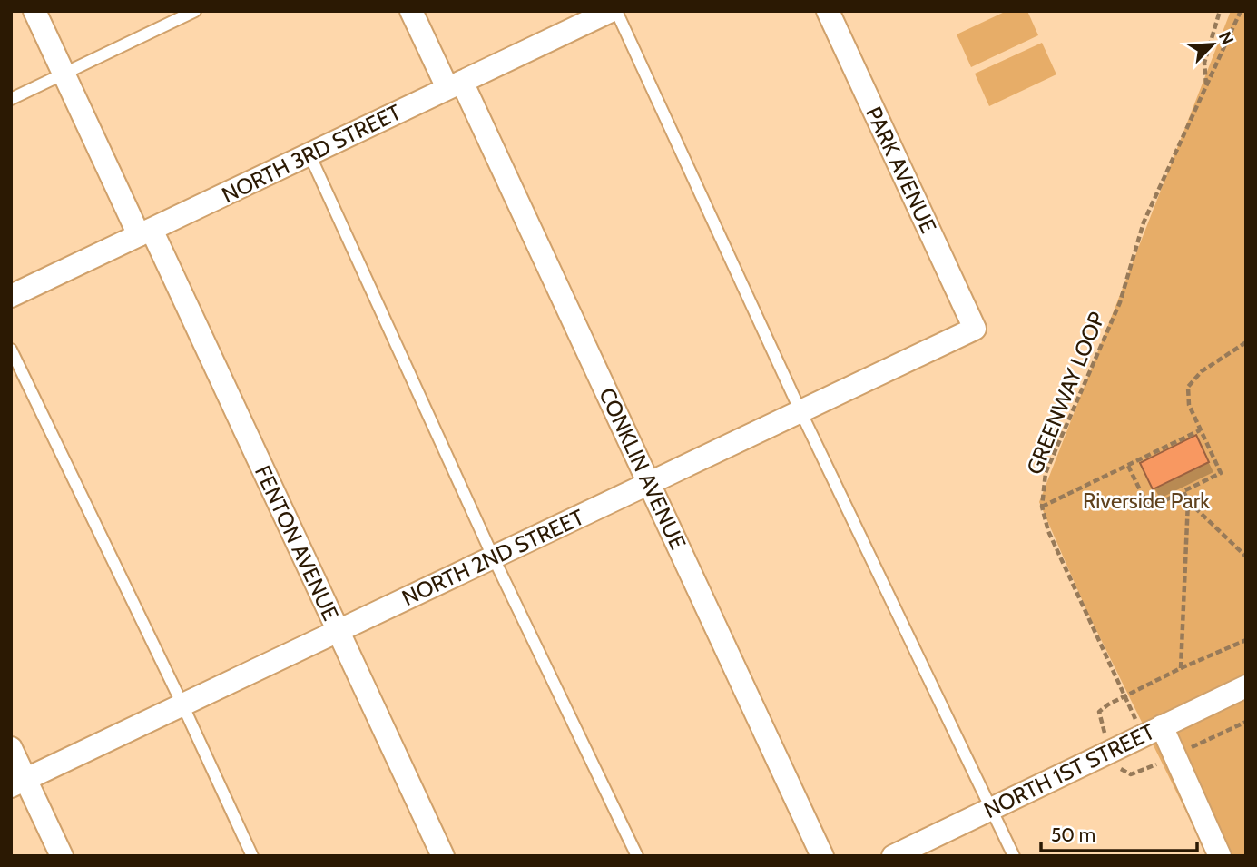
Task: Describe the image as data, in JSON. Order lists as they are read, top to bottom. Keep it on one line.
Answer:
{"streets":{"street":["NORTH 3RD STREET","PARK AVENUE","CONKLIN AVENUE","FENTON AVENUE","NORTH 2ND STREET","NORTH 1ST STREET"],"path":["GREENWAY LOOP"]},"crossings":[["NORTH 3RD STREET","CONKLIN AVENUE"],["NORTH 3RD STREET","FENTON AVENUE"],["PARK AVENUE","NORTH 2ND STREET"],["GREENWAY LOOP","NORTH 1ST STREET"],["CONKLIN AVENUE","NORTH 2ND STREET"],["FENTON AVENUE","NORTH 2ND STREET"]],"parks":["Riverside Park"],"scale_bar":"50 m","north":"top right"}
